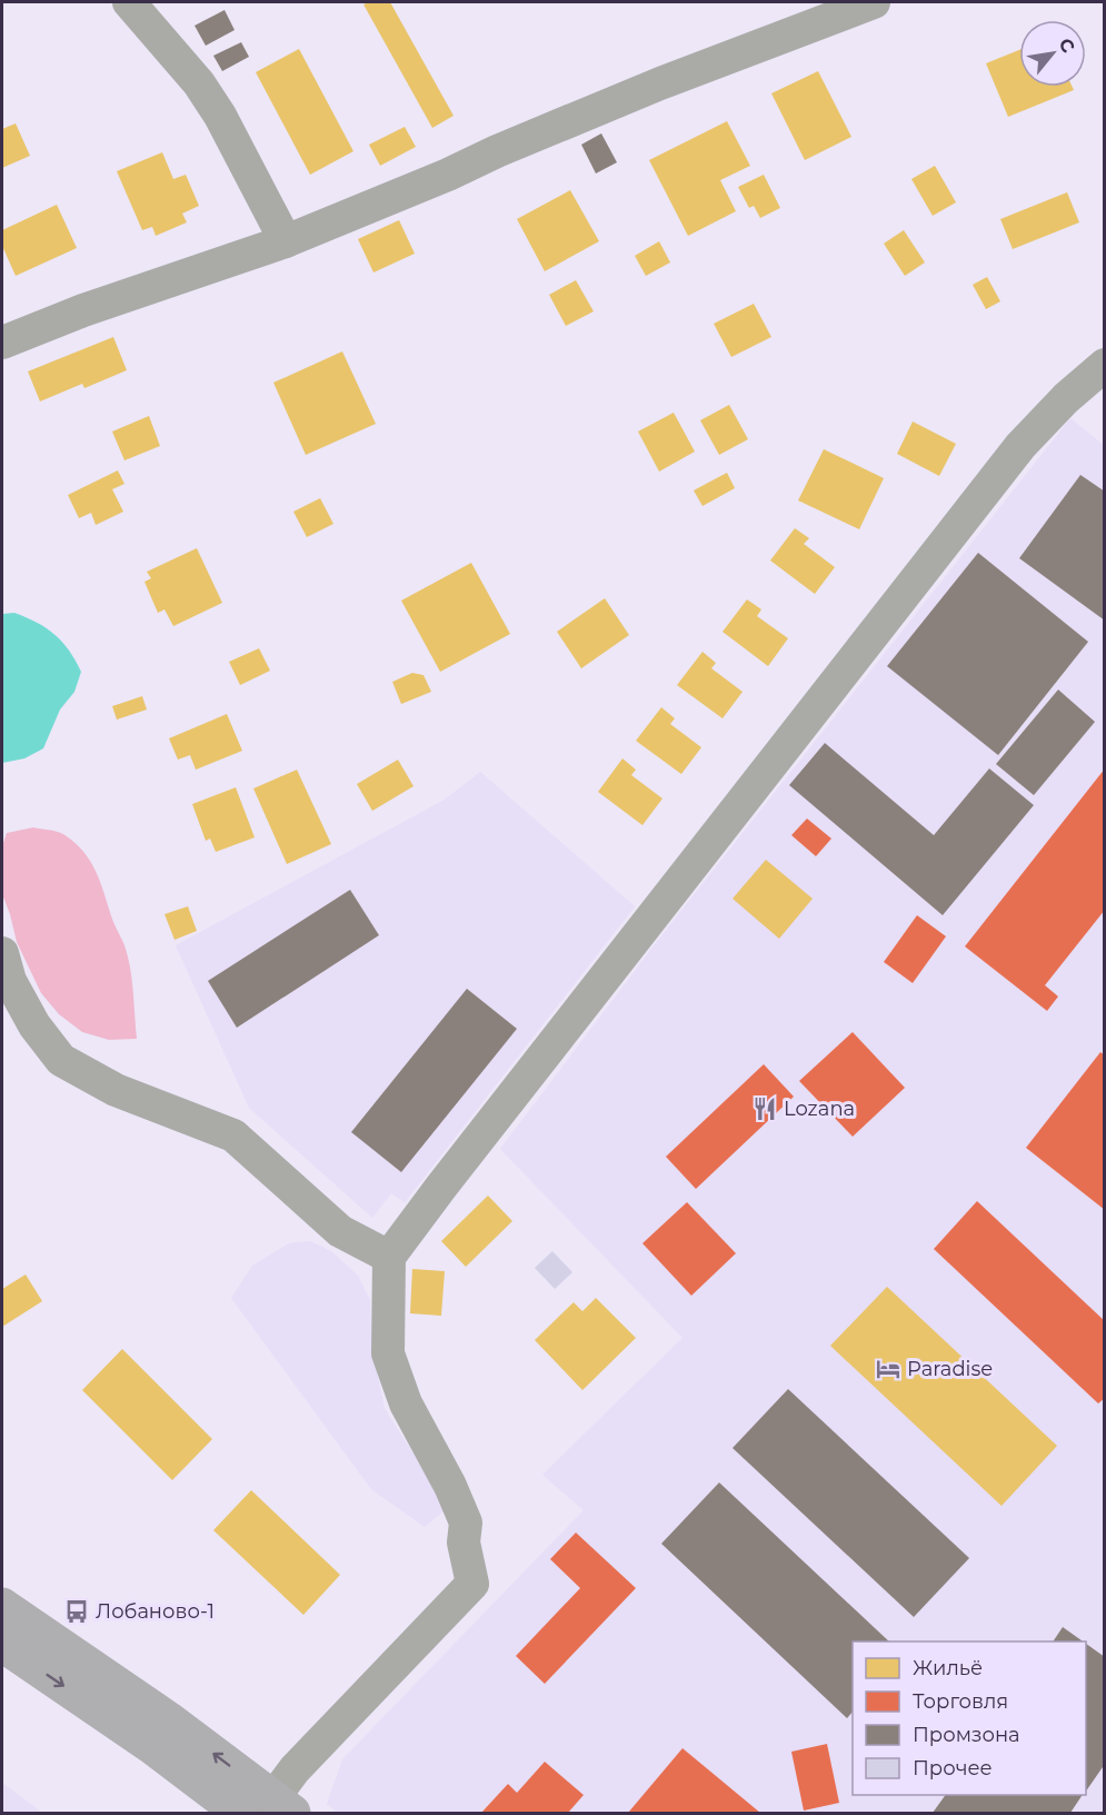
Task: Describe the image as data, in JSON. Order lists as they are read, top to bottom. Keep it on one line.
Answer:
{"places":{"restaurant":["Lozana"],"hotel":["Paradise"],"bus stop":["Лобаново-1"]},"legend":["Жильё","Торговля","Промзона","Прочее"],"north":"top right"}
